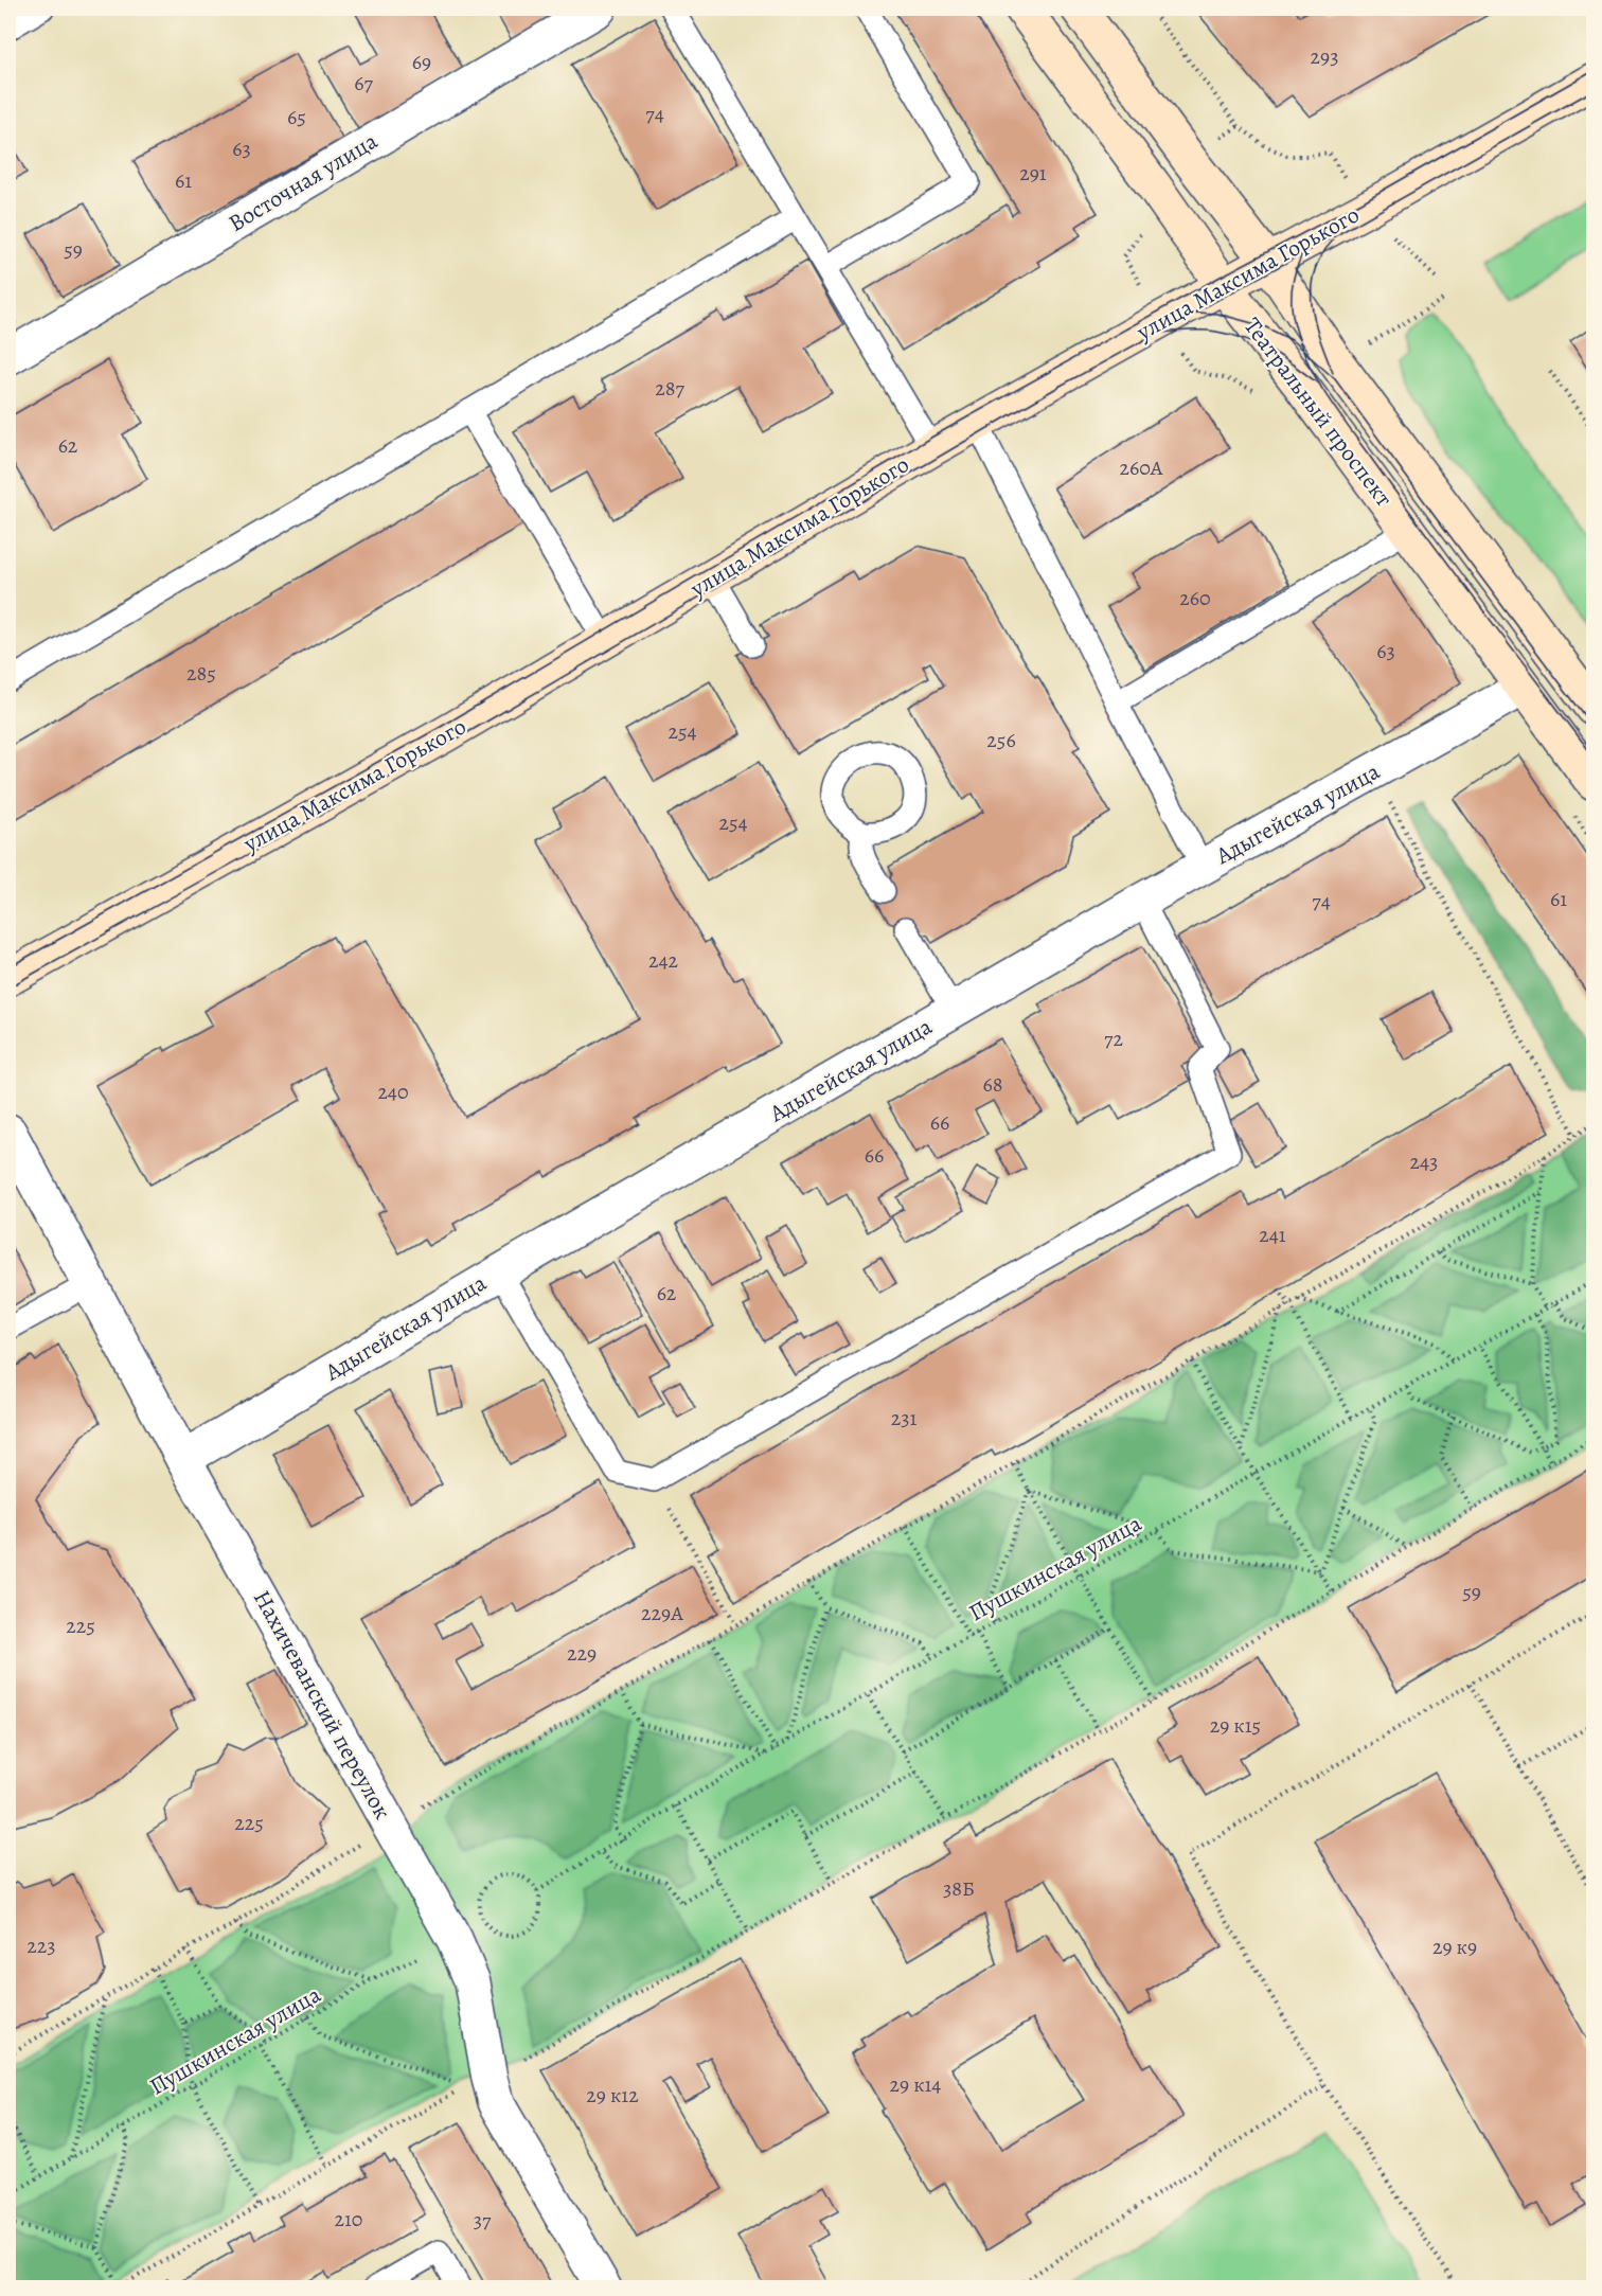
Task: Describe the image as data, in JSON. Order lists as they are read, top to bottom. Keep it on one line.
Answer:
{"streets":{"main road":["улица Максима Горького","Театральный проспект"],"street":["Восточная улица","Адыгейская улица","Нахичеванский переулок"],"path":["Пушкинская улица"]},"crossings":[["улица Максима Горького","Театральный проспект"],["Театральный проспект","Адыгейская улица"],["Адыгейская улица","Нахичеванский переулок"],["Пушкинская улица","Нахичеванский переулок"]],"house_numbers":["293","69","67","74","65","63","291","61","59","287","62","260А","260","63","285","254","256","254","61","74","242","72","68","240","66","66","243","241","62","231","59","229А","225","229","29 к15","225","38Б","223","29 к9","29 к14","29 к12","210","37"]}
